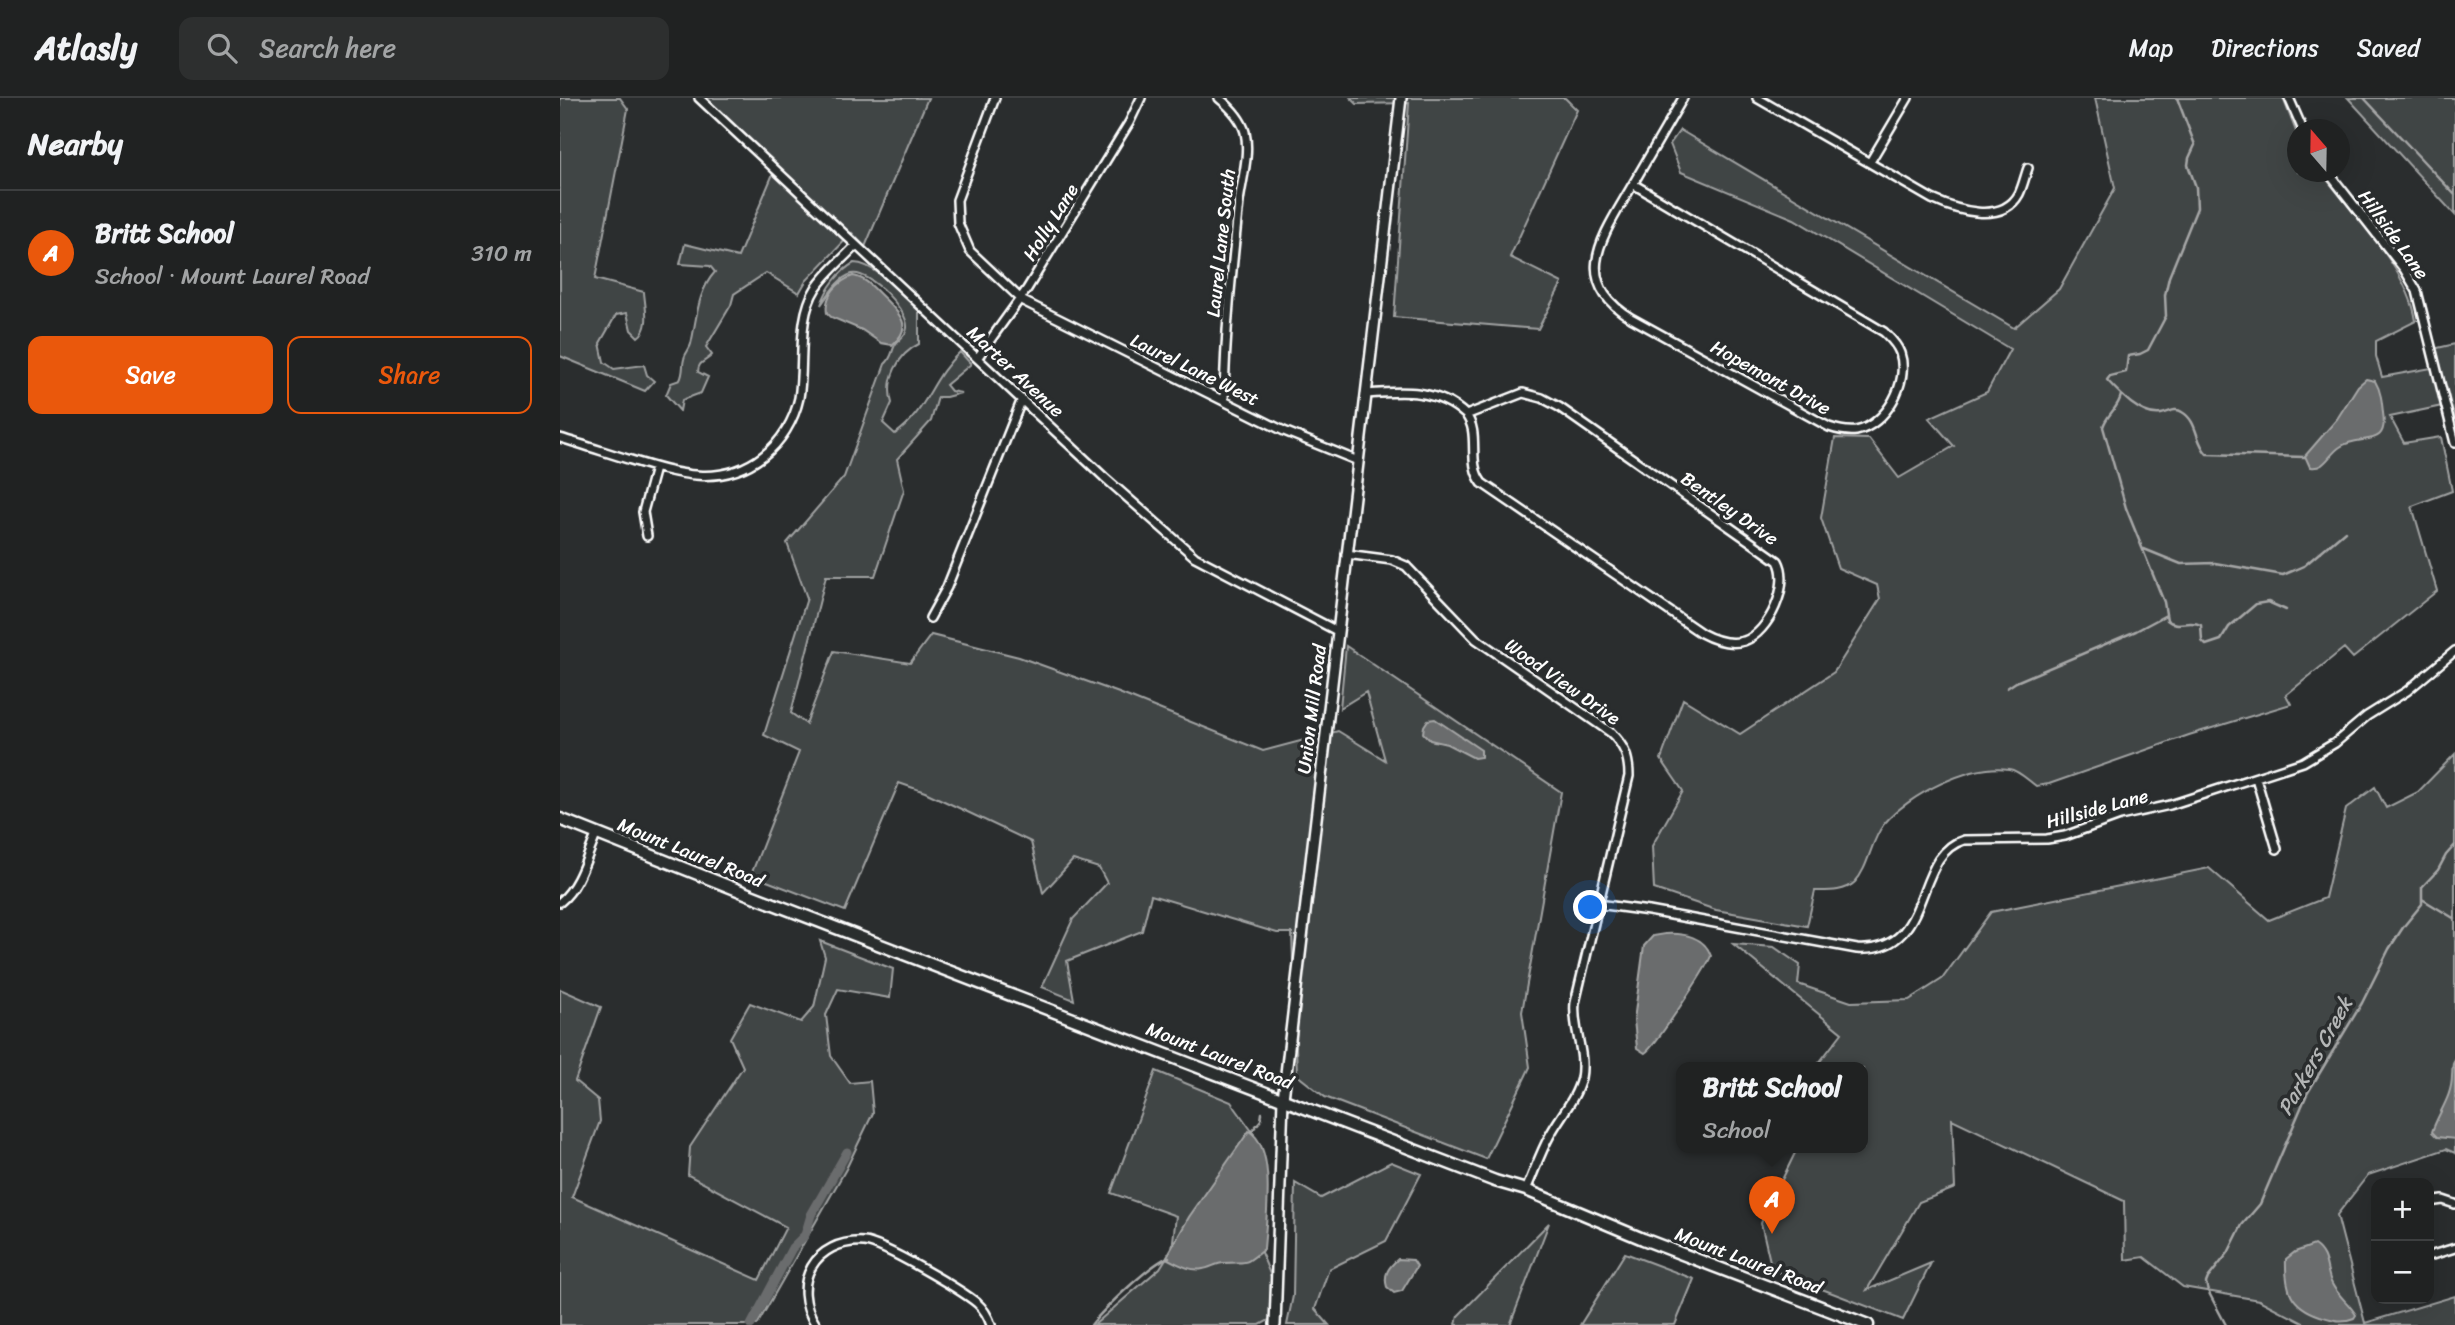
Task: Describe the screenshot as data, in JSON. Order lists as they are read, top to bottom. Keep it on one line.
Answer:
{"streets":{"main road":["Mount Laurel Road"],"street":["Holly Lane","Hillside Lane","Laurel Lane South","Laurel Lane West","Marter Avenue","Hopemont Drive","Bentley Drive","Wood View Drive","Union Mill Road"]},"crossings":[["Holly Lane","Laurel Lane West"],["Holly Lane","Marter Avenue"],["Hillside Lane","Wood View Drive"],["Laurel Lane South","Laurel Lane West"],["Laurel Lane West","Union Mill Road"],["Marter Avenue","Union Mill Road"],["Wood View Drive","Union Mill Road"],["Wood View Drive","Mount Laurel Road"],["Union Mill Road","Mount Laurel Road"]],"water":["Parkers Creek"],"north":"top","page":{"header":"Atlasly","search":"Search here","nav":["Map","Directions","Saved"],"heading":"Nearby","list":[{"mark":"A","name":"Britt School","note":"School · Mount Laurel Road","value":"310 m"}],"buttons":["Save","Share"],"popup":["Britt School","School"],"pins":"A","map_buttons":["+","−"]}}
